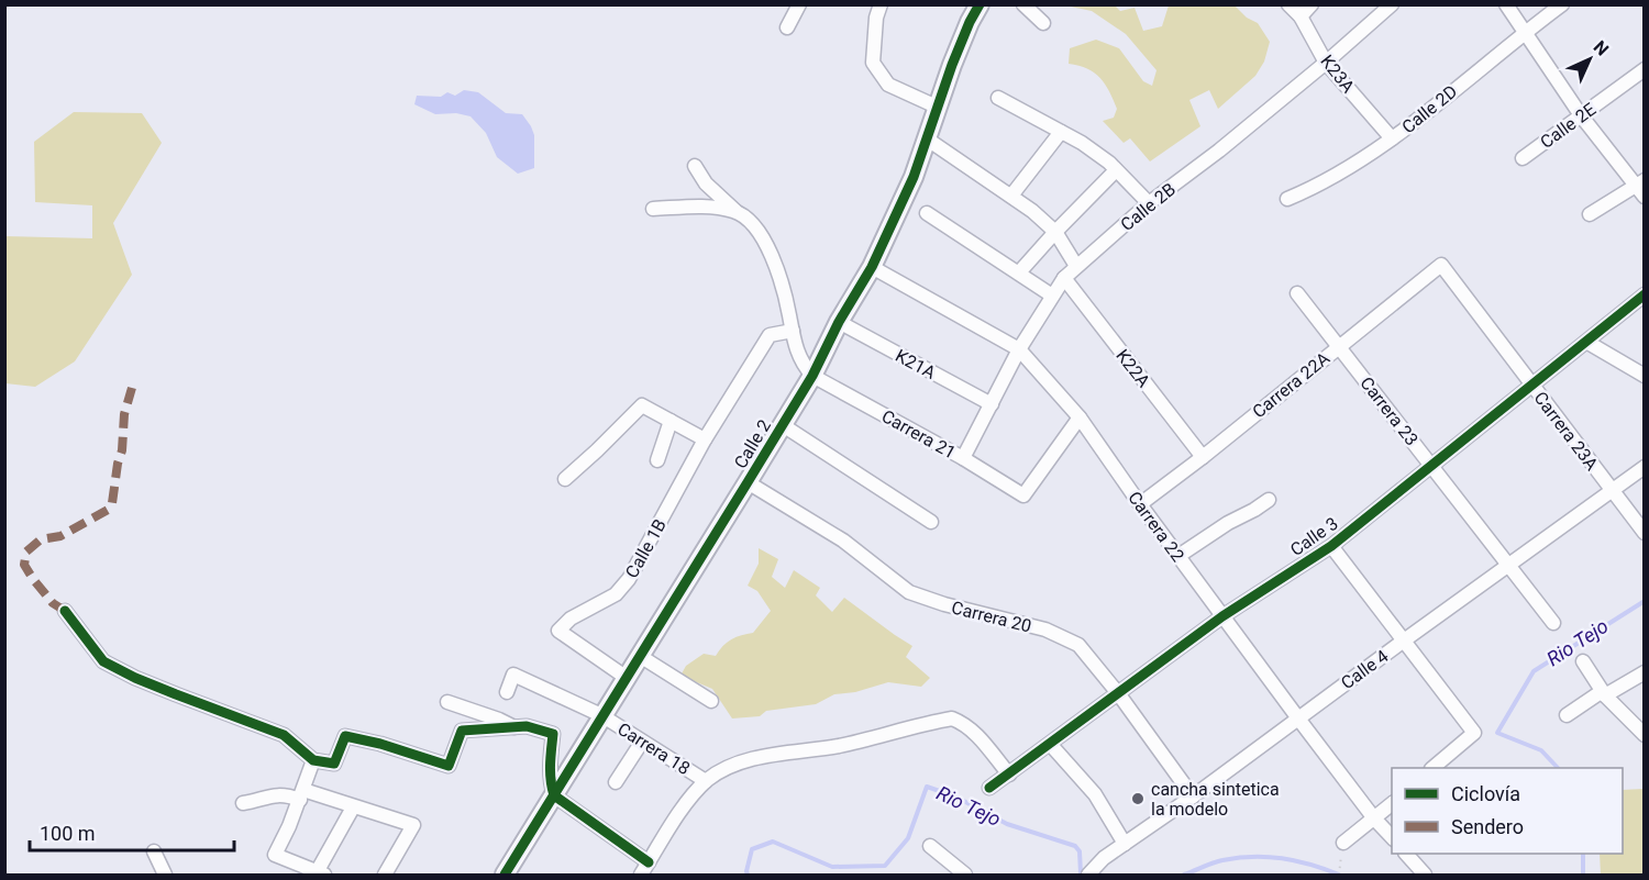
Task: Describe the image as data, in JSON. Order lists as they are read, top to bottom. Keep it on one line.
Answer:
{"streets":{"street":["K23A","Calle 2D","Calle 2E","Calle 2B","K21A","K22A","Carrera 22A","Carrera 23","Carrera 23A","Carrera 21","Calle 2","Carrera 22","Calle 3","Calle 1B","Carrera 20","Calle 4","Carrera 18"]},"crossings":[["K23A","Calle 2D"],["K23A","Calle 2B"],["Calle 2B","K21A"],["Calle 2B","K22A"],["Calle 2B","Carrera 21"],["Calle 2B","Carrera 22"],["K21A","Calle 2"],["K22A","Carrera 22A"],["Carrera 22A","Carrera 23"],["Carrera 22A","Carrera 23A"],["Carrera 22A","Carrera 22"],["Carrera 23","Calle 3"],["Carrera 23","Calle 4"],["Carrera 23A","Calle 3"],["Carrera 23A","Calle 4"],["Carrera 21","Calle 2"],["Carrera 21","Carrera 22"],["Calle 2","Carrera 22"],["Calle 2","Calle 1B"],["Calle 2","Carrera 20"],["Calle 2","Carrera 18"],["Carrera 22","Calle 3"],["Carrera 22","Calle 4"],["Calle 3","Carrera 20"],["Carrera 20","Calle 4"]],"water":["Rio Tejo"],"places":["cancha sintetica la modelo"],"legend":["Ciclovía","Sendero"],"scale_bar":"100 m","north":"top right"}
